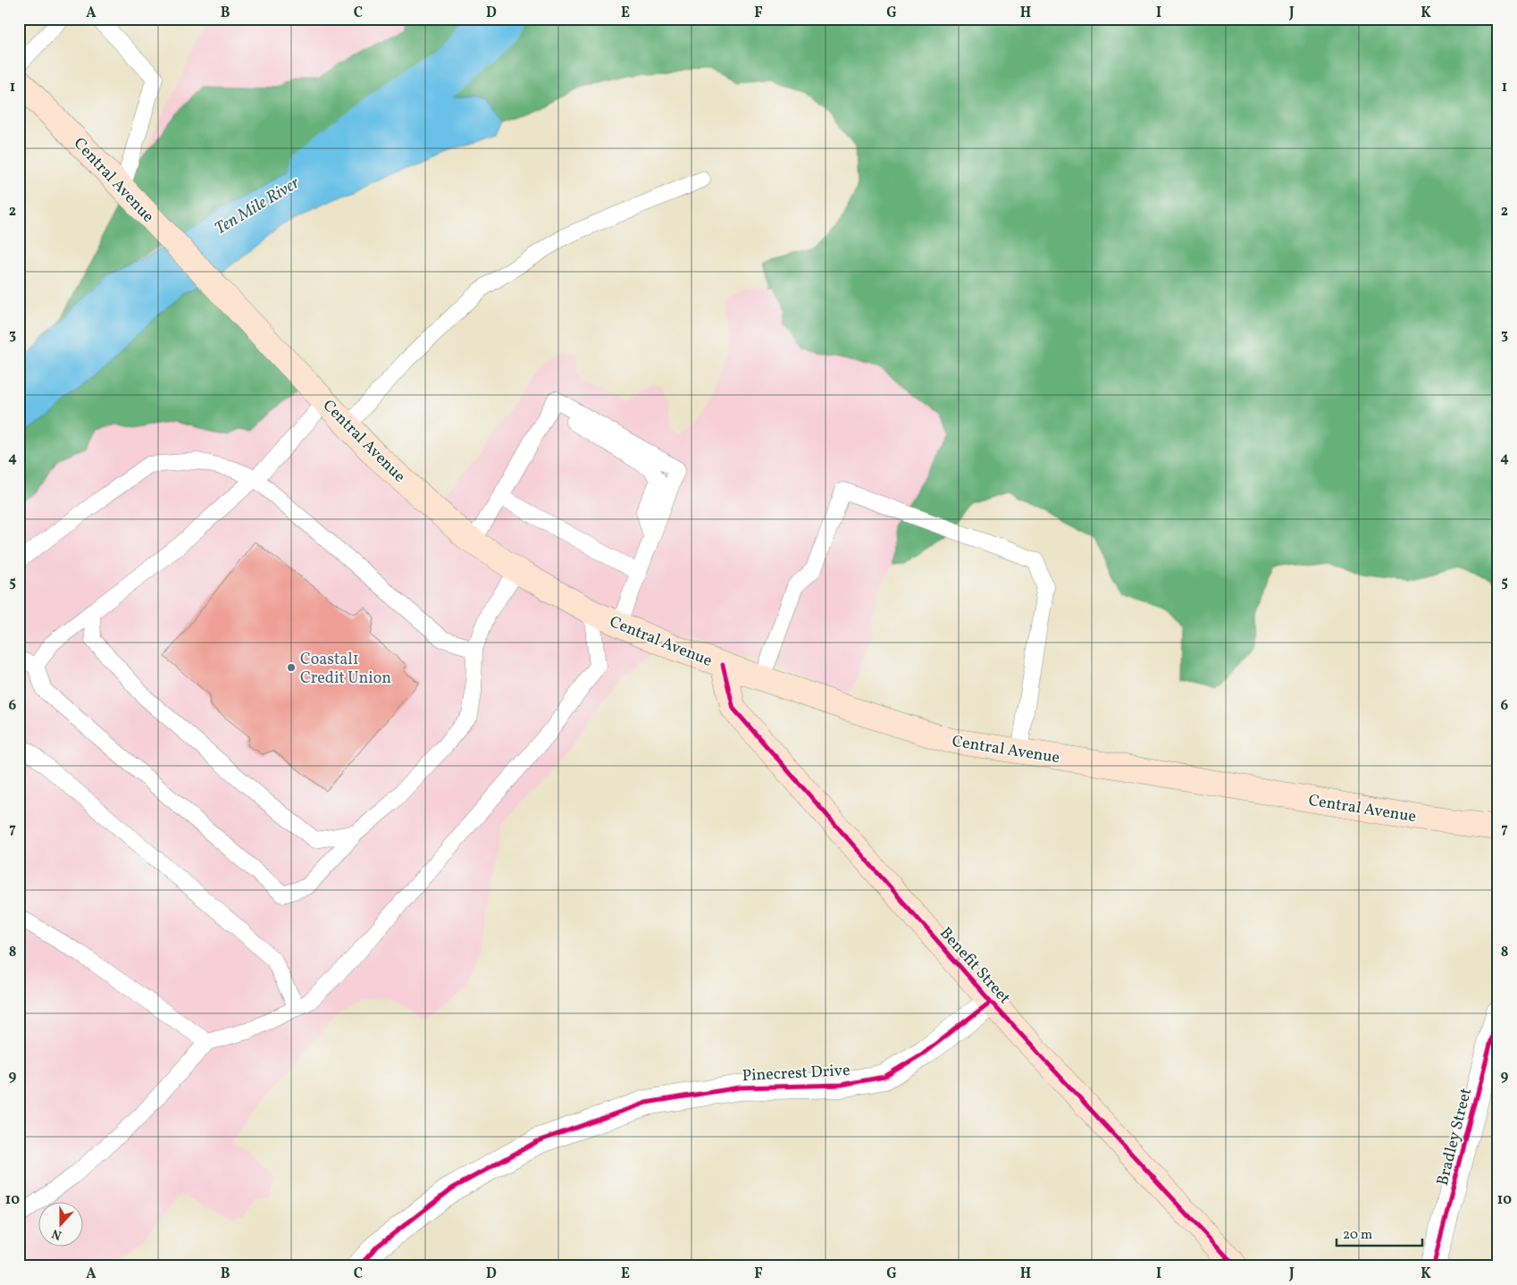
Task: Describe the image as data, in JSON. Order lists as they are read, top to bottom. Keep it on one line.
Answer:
{"streets":{"main road":["Central Avenue","Benefit Street"],"street":["Pinecrest Drive","Bradley Street"]},"crossings":[["Central Avenue","Benefit Street"],["Benefit Street","Pinecrest Drive"]],"water":["Ten Mile River"],"places":["Coastal1 Credit Union"],"scale_bar":"20 m","north":"bottom","grid":{"columns":["A","B","C","D","E","F","G","H","I","J","K"],"rows":["1","2","3","4","5","6","7","8","9","10"]}}
